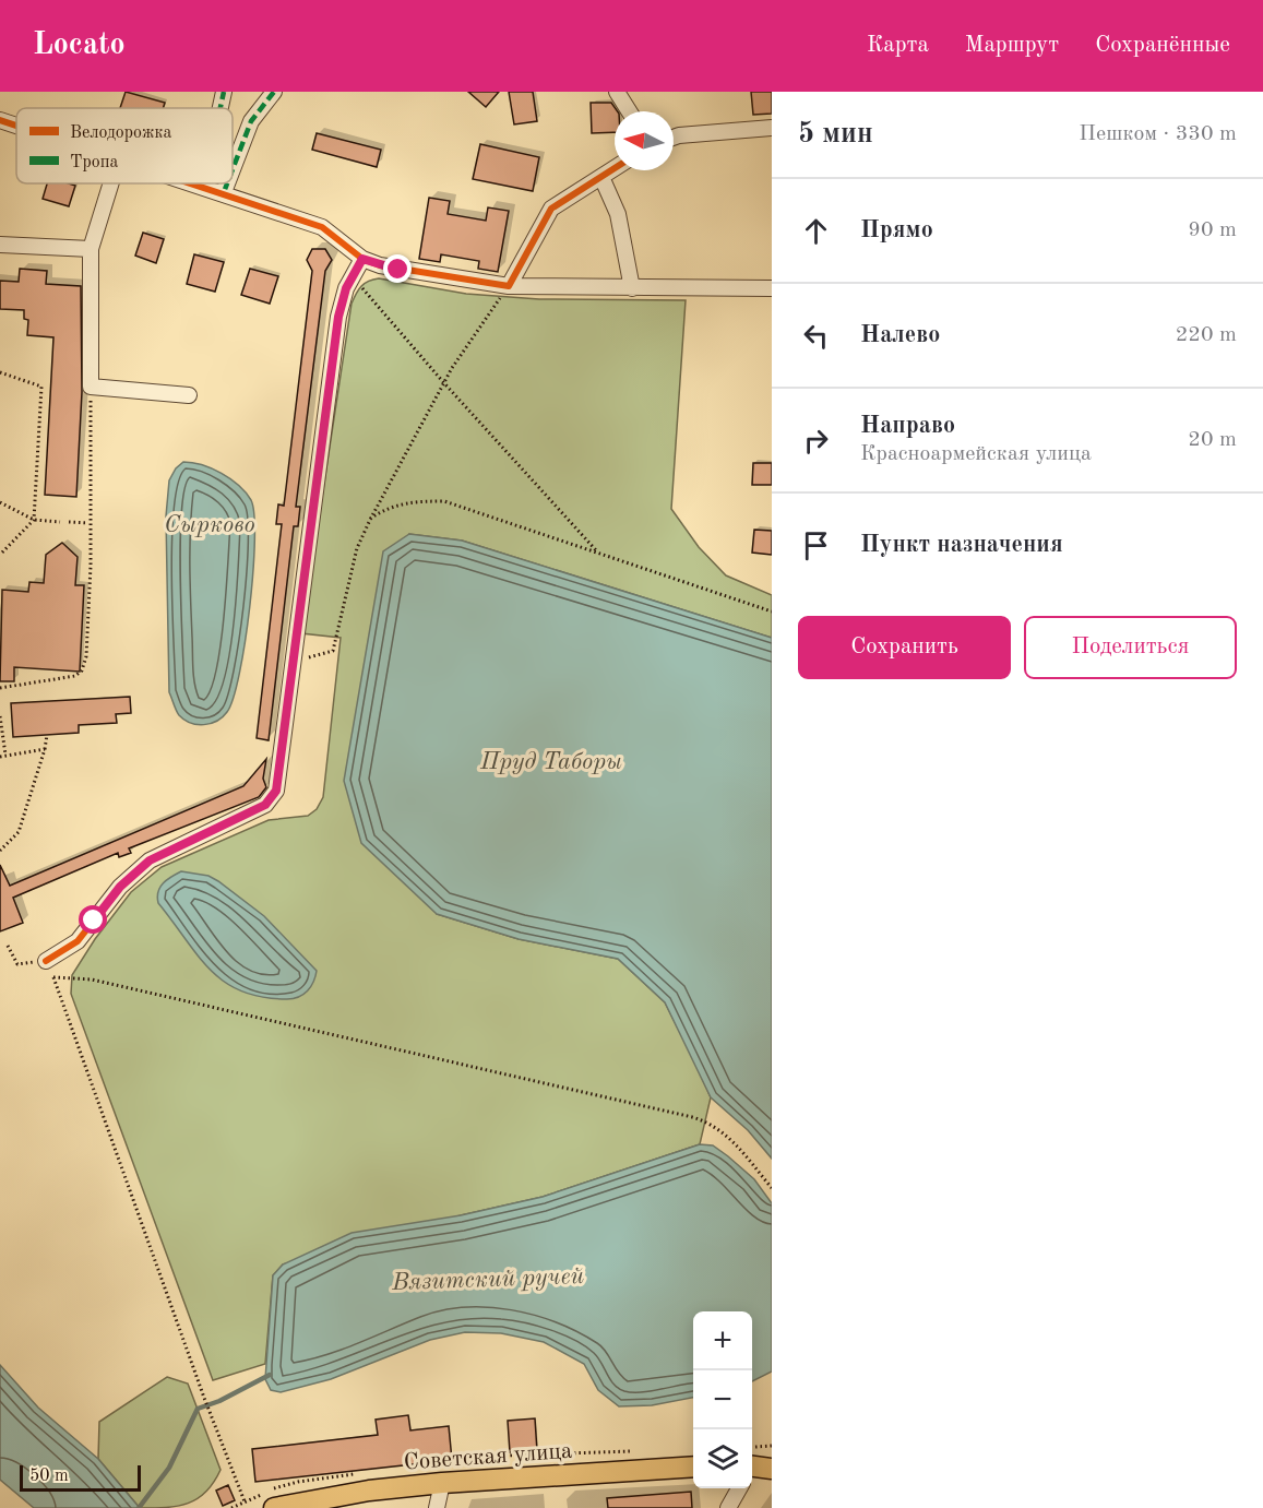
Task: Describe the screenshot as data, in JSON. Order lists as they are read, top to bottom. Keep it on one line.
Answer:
{"streets":{"main road":["Советская улица"]},"water":["Сырково","Пруд Таборы","Вязитский ручей"],"legend":["Велодорожка","Тропа"],"scale_bar":"50 m","north":"left","page":{"header":"Locato","nav":["Карта","Маршрут","Сохранённые"],"heading":["5 мин","Пешком · 330 m"],"list":[["Прямо","90 m"],["Налево","220 m"],["Направо","Красноармейская улица","20 m"],"Пункт назначения"],"buttons":["Сохранить","Поделиться"],"map_buttons":["+","−"],"scale":"50 m"}}
